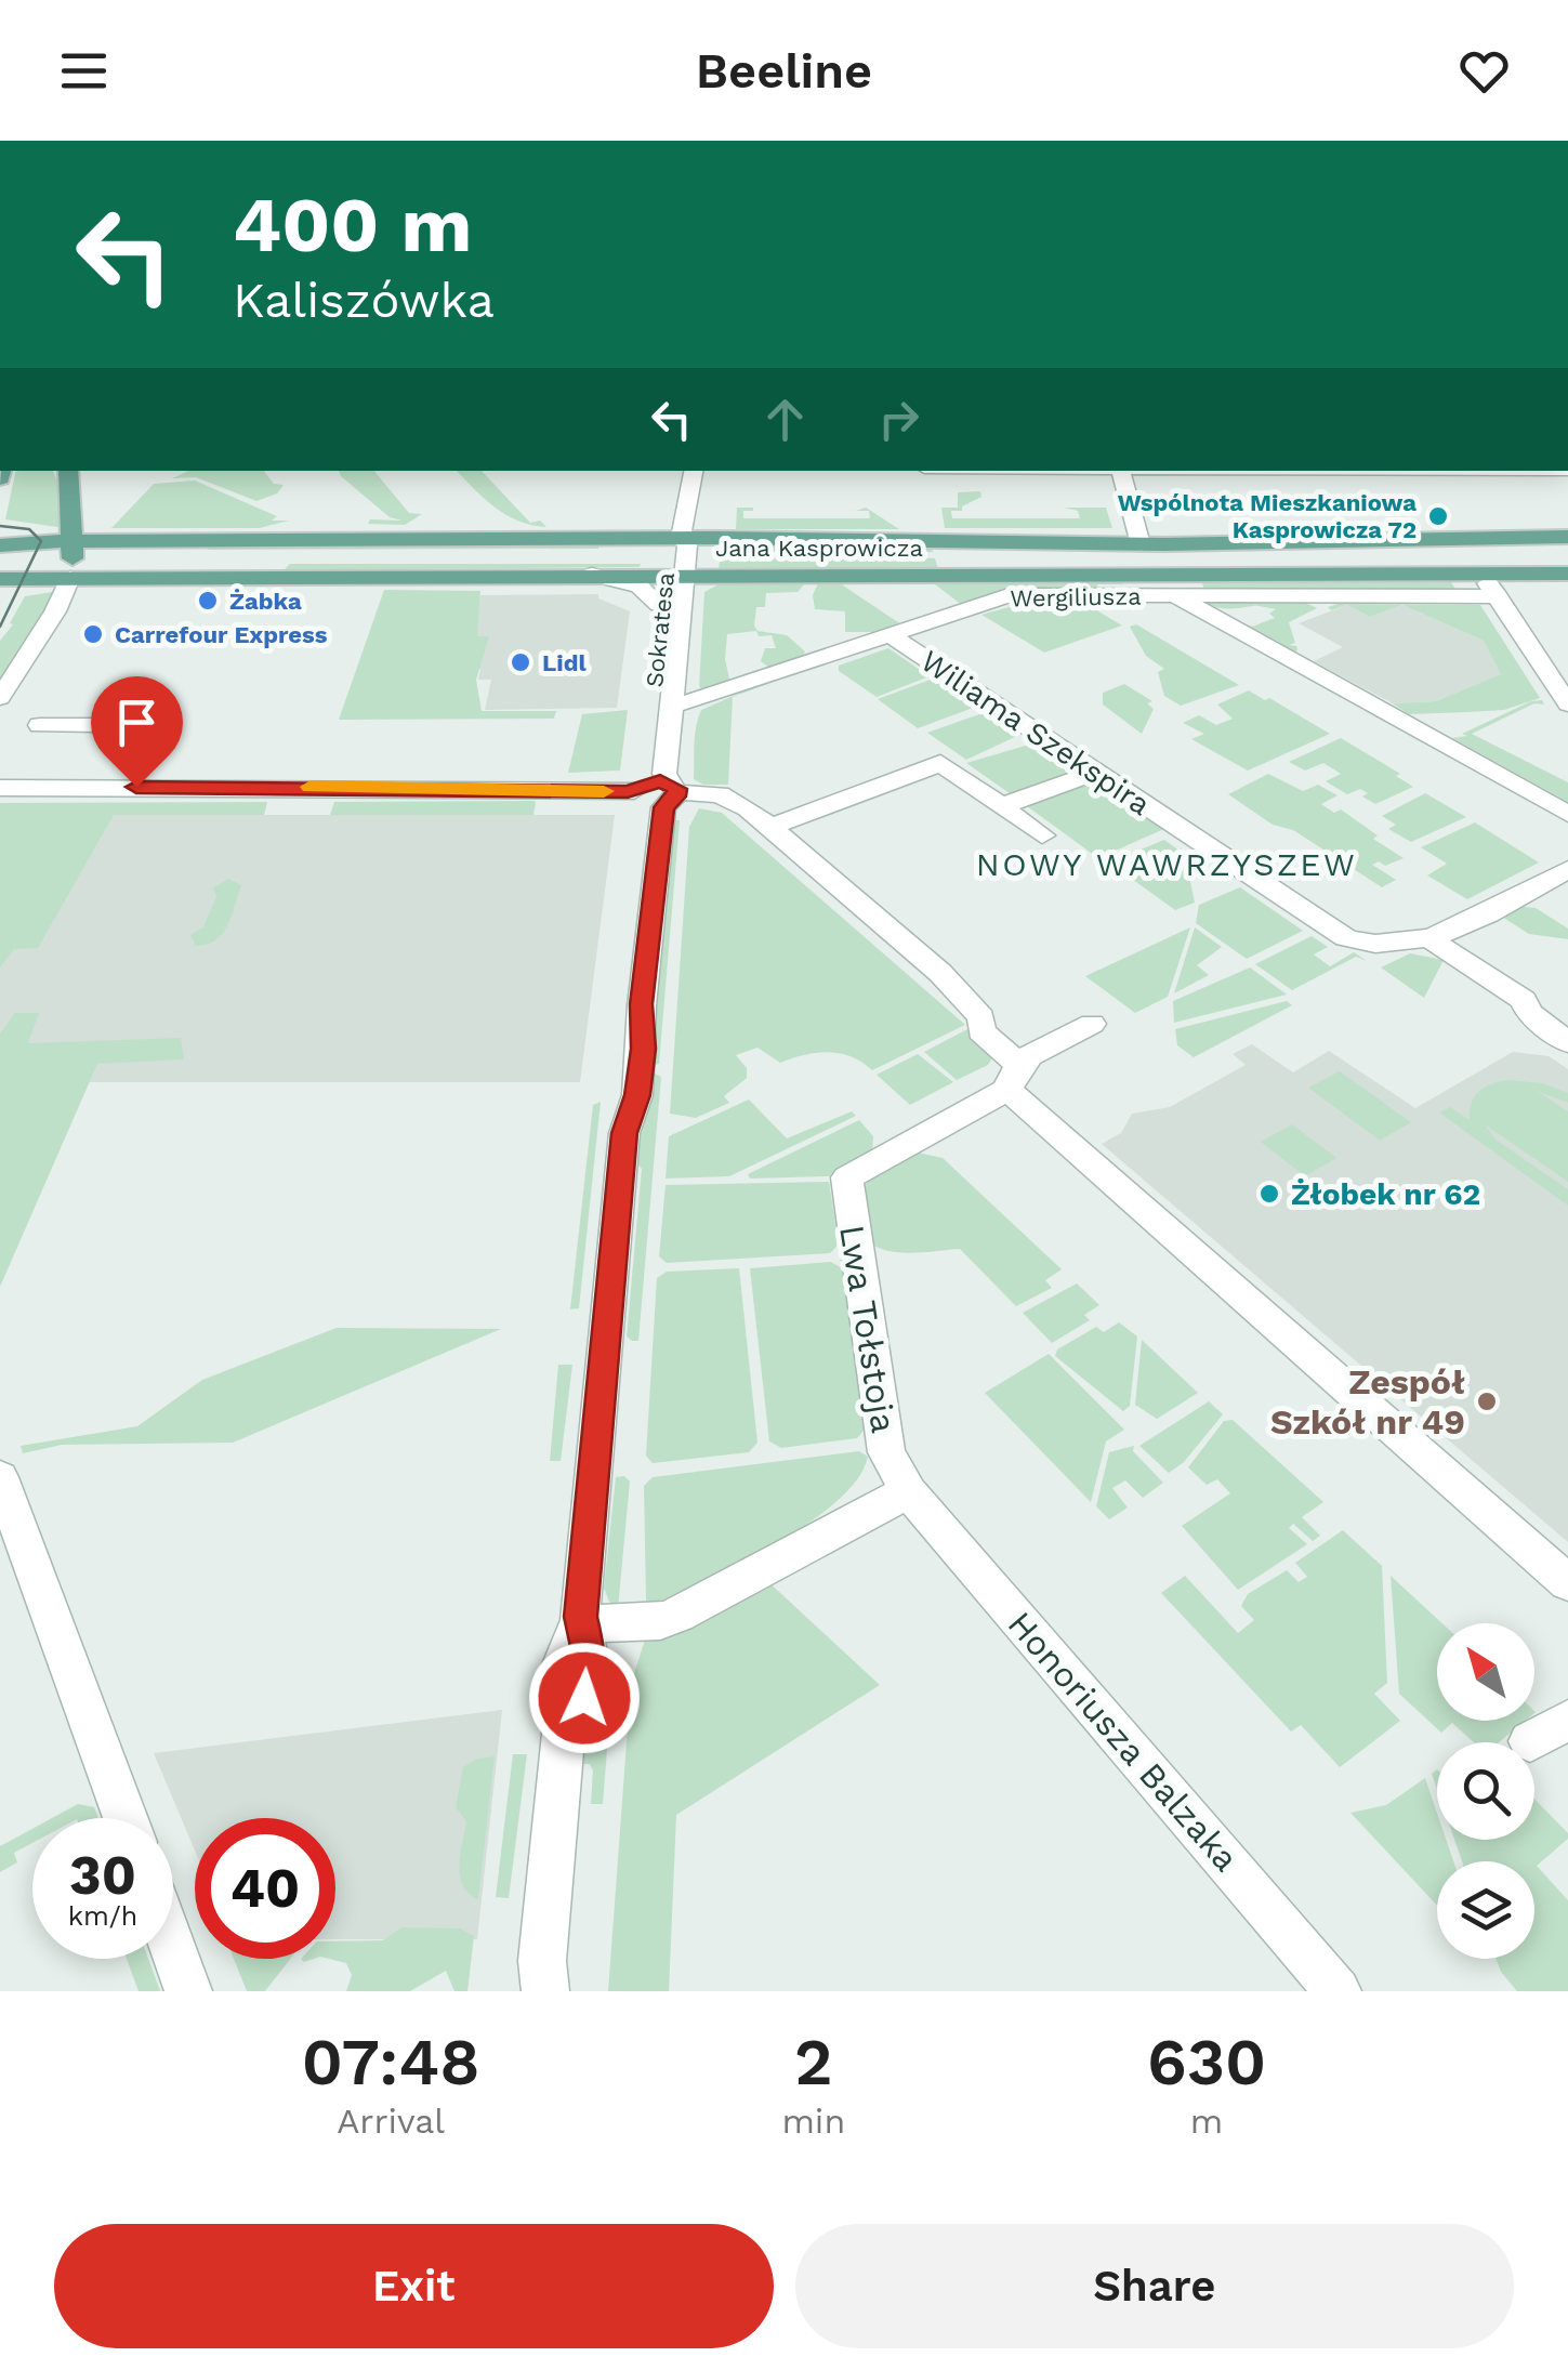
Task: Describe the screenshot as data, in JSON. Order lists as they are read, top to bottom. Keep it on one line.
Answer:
{"streets":{"main road":["Jana Kasprowicza"],"street":["Wergiliusza","Sokratesa","Wiliama Szekspira","Lwa Tołstoja","Honoriusza Balzaka"]},"crossings":[["Jana Kasprowicza","Sokratesa"],["Wergiliusza","Sokratesa"],["Wergiliusza","Wiliama Szekspira"],["Lwa Tołstoja","Honoriusza Balzaka"]],"districts":["NOWY WAWRZYSZEW"],"places":["Wspólnota Mieszkaniowa Kasprowicza 72","Żabka","Carrefour Express","Lidl","Żłobek nr 62","Zespół Szkół nr 49"],"north":"top left","page":{"header":"Beeline","turn":["400 m","Kaliszówka"],"speed":"30 km/h","limit":"40","eta":["07:48","Arrival","2","min","630","m"],"buttons":["Exit","Share"]}}
